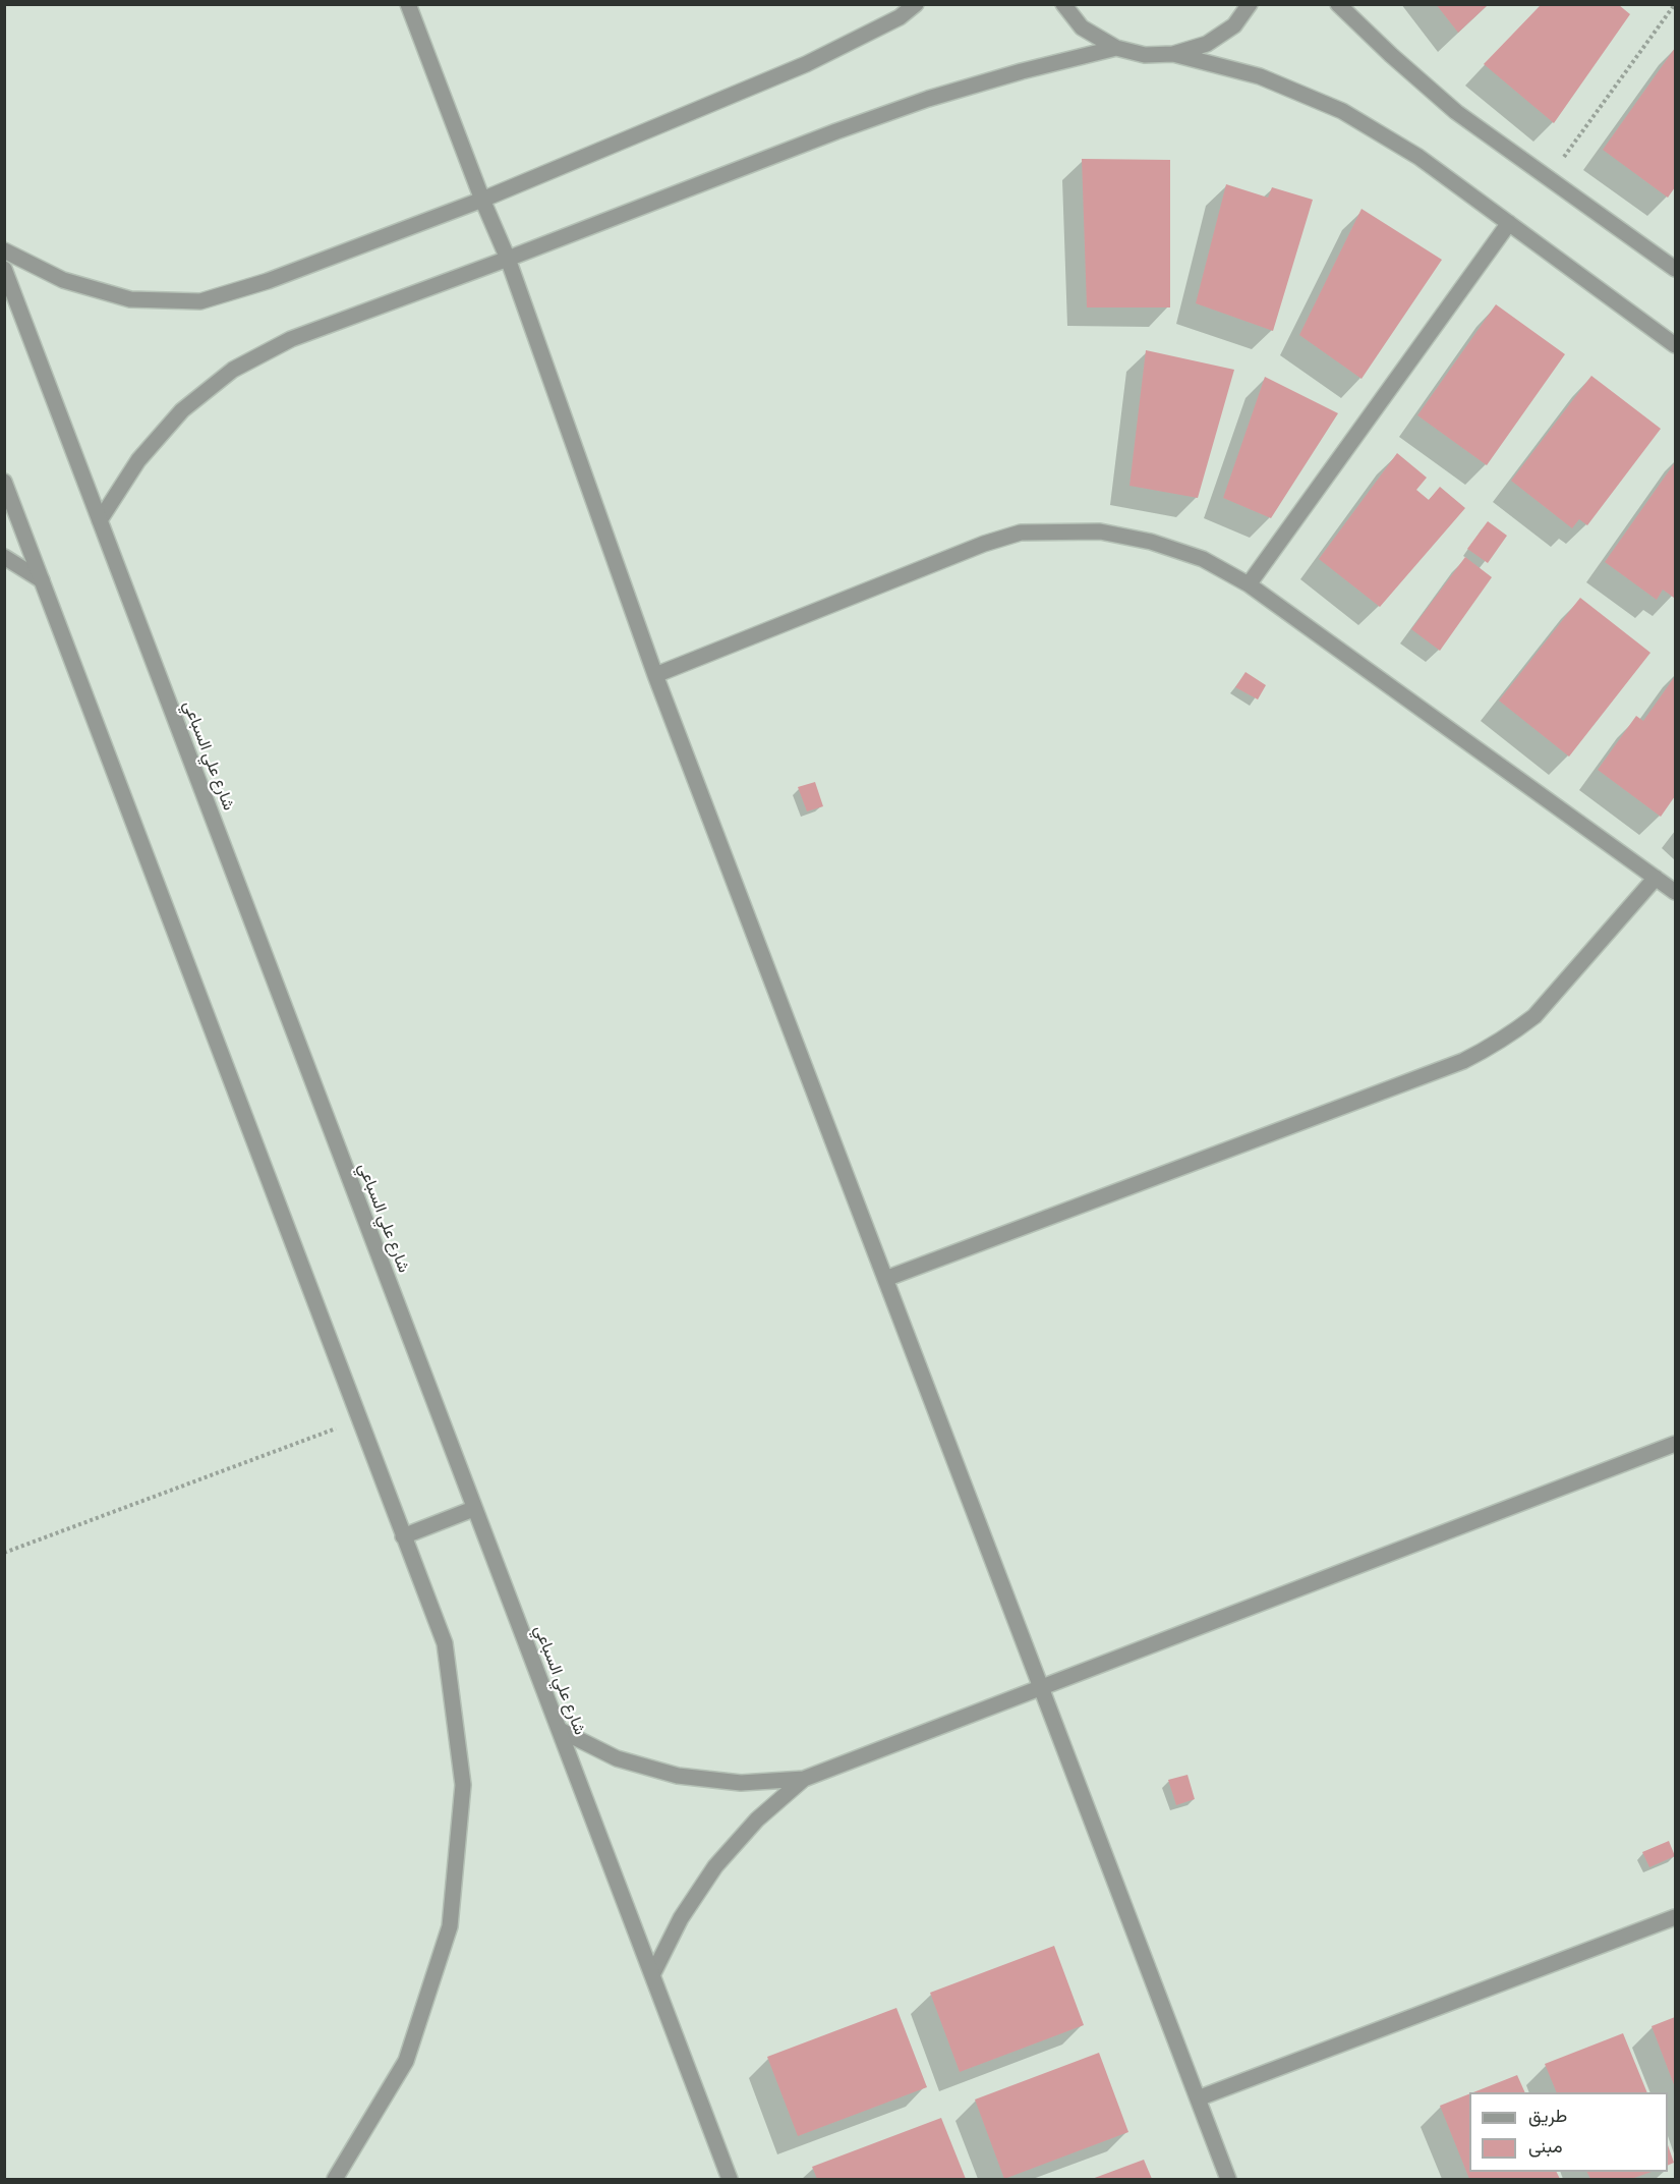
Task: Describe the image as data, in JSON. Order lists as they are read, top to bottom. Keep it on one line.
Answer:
{"streets":{"street":["شارع علي السباعي"]},"legend":["طريق","مبنى"]}
